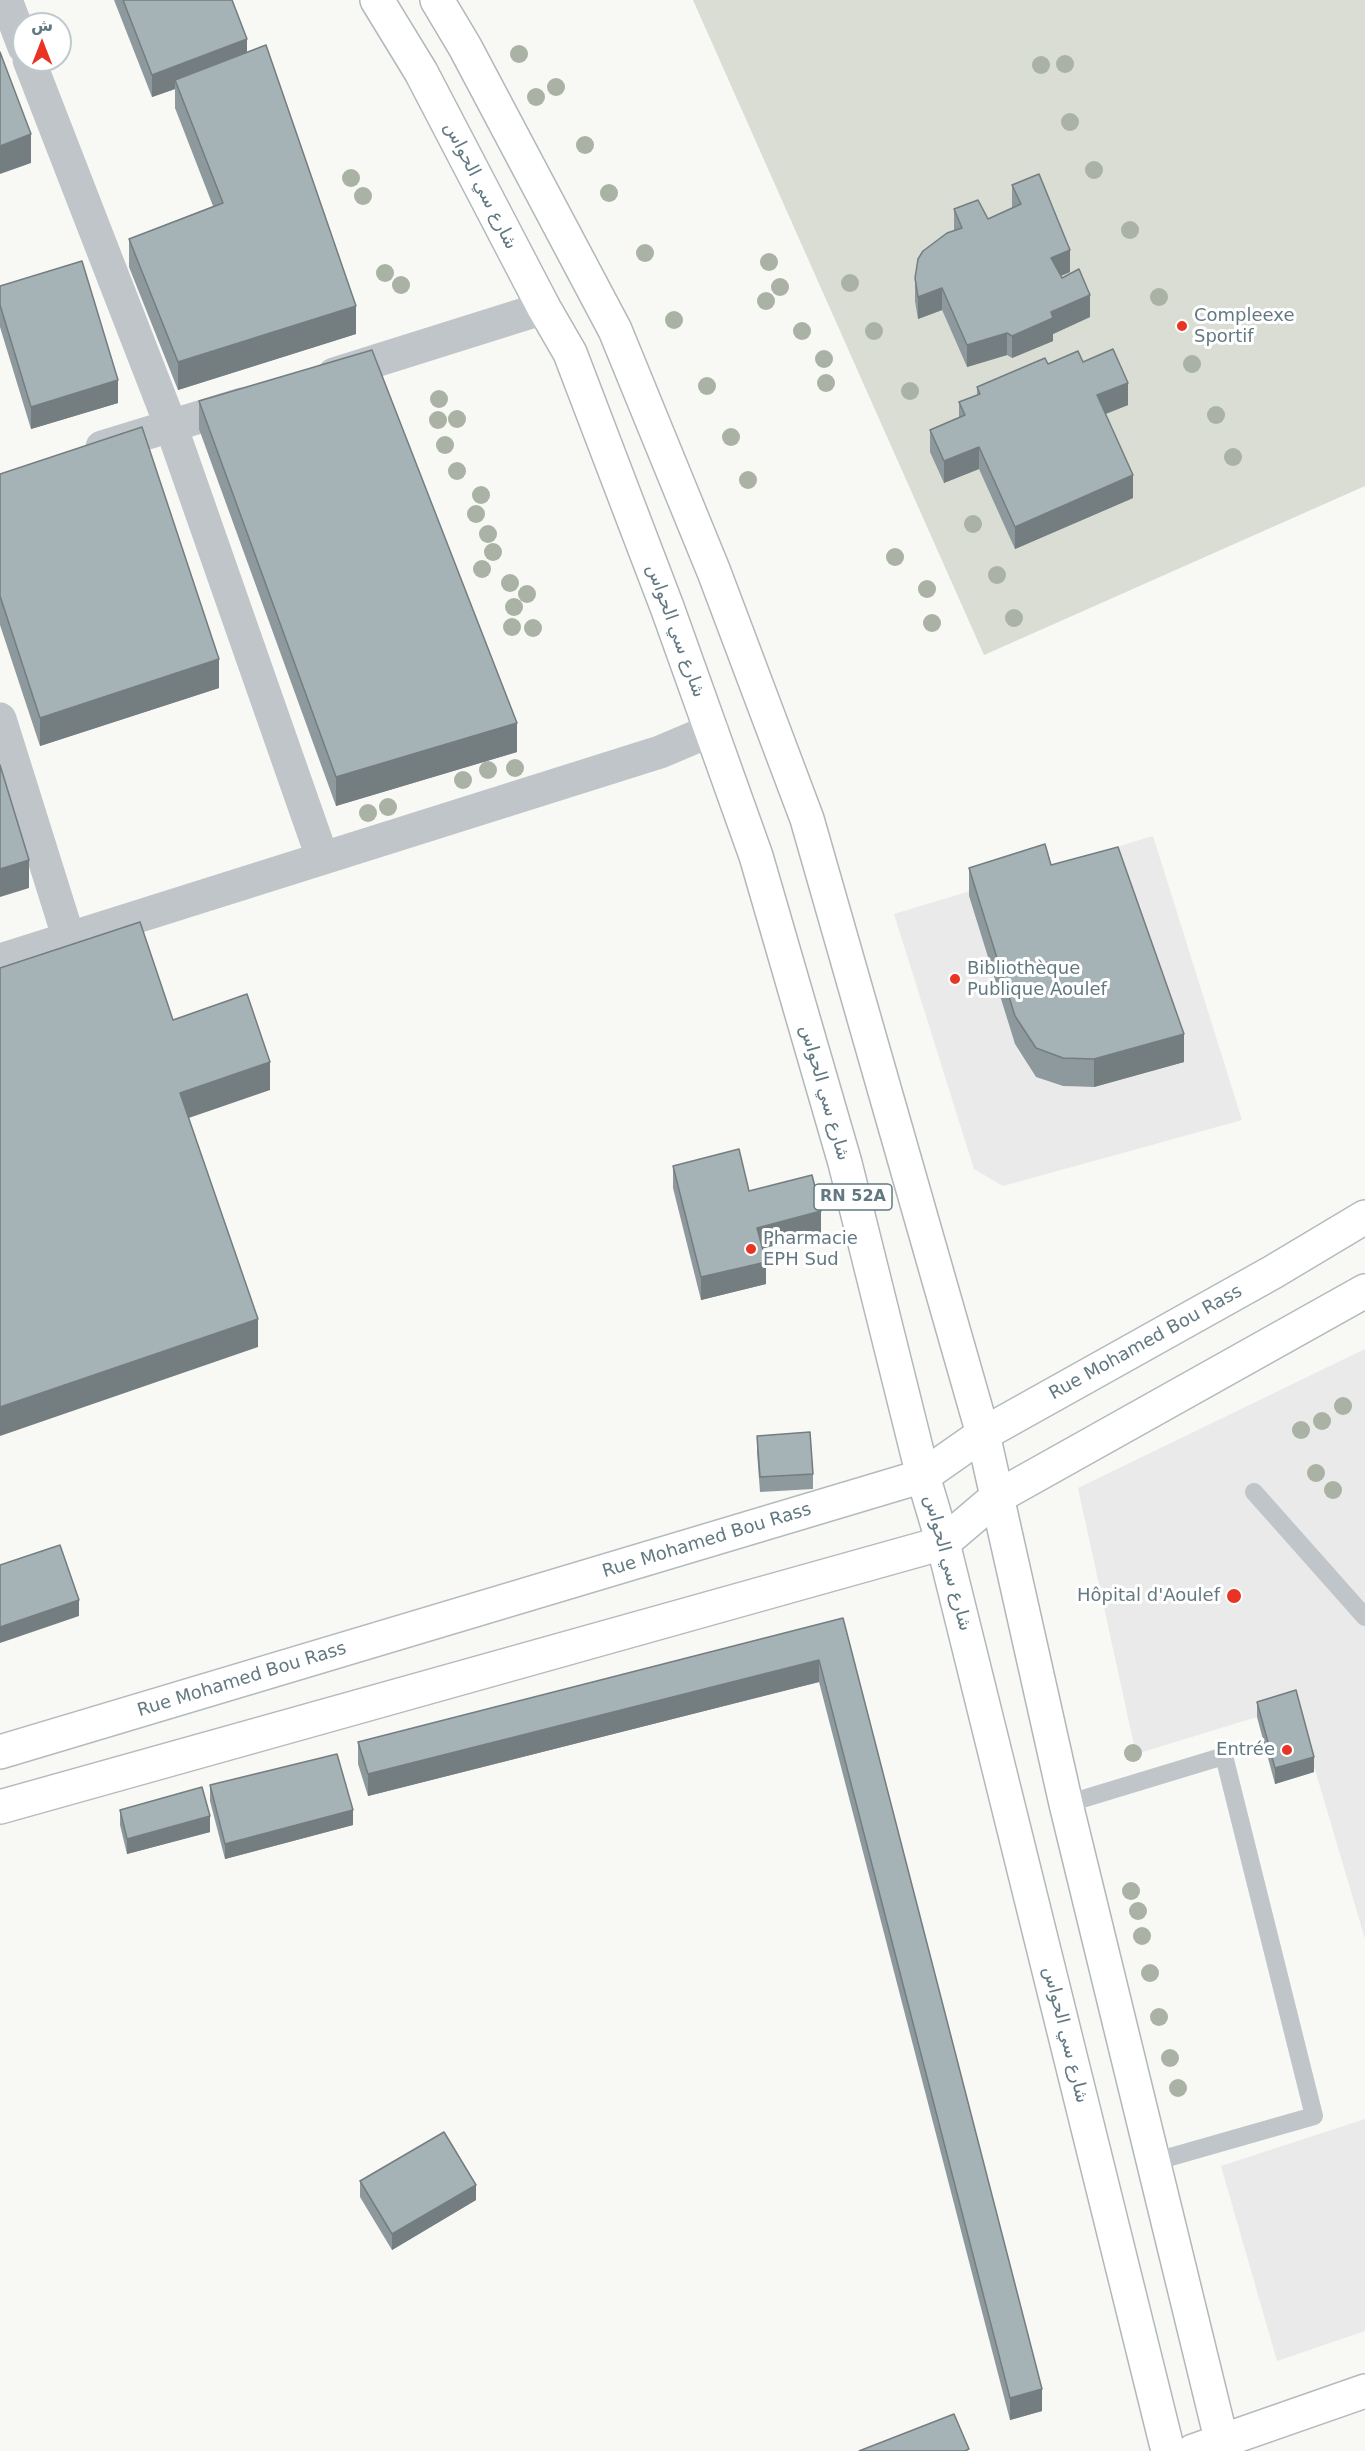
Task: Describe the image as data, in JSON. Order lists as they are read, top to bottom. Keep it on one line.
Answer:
{"streets":{"main road":["شارع سي الحواس","RN 52A","Rue Mohamed Bou Rass"]},"crossings":[["شارع سي الحواس","Rue Mohamed Bou Rass"],["RN 52A","Rue Mohamed Bou Rass"]],"places":["Compleexe Sportif","Bibliothèque Publique Aoulef","Pharmacie EPH Sud","Hôpital d'Aoulef","Entrée"],"north":"top"}
